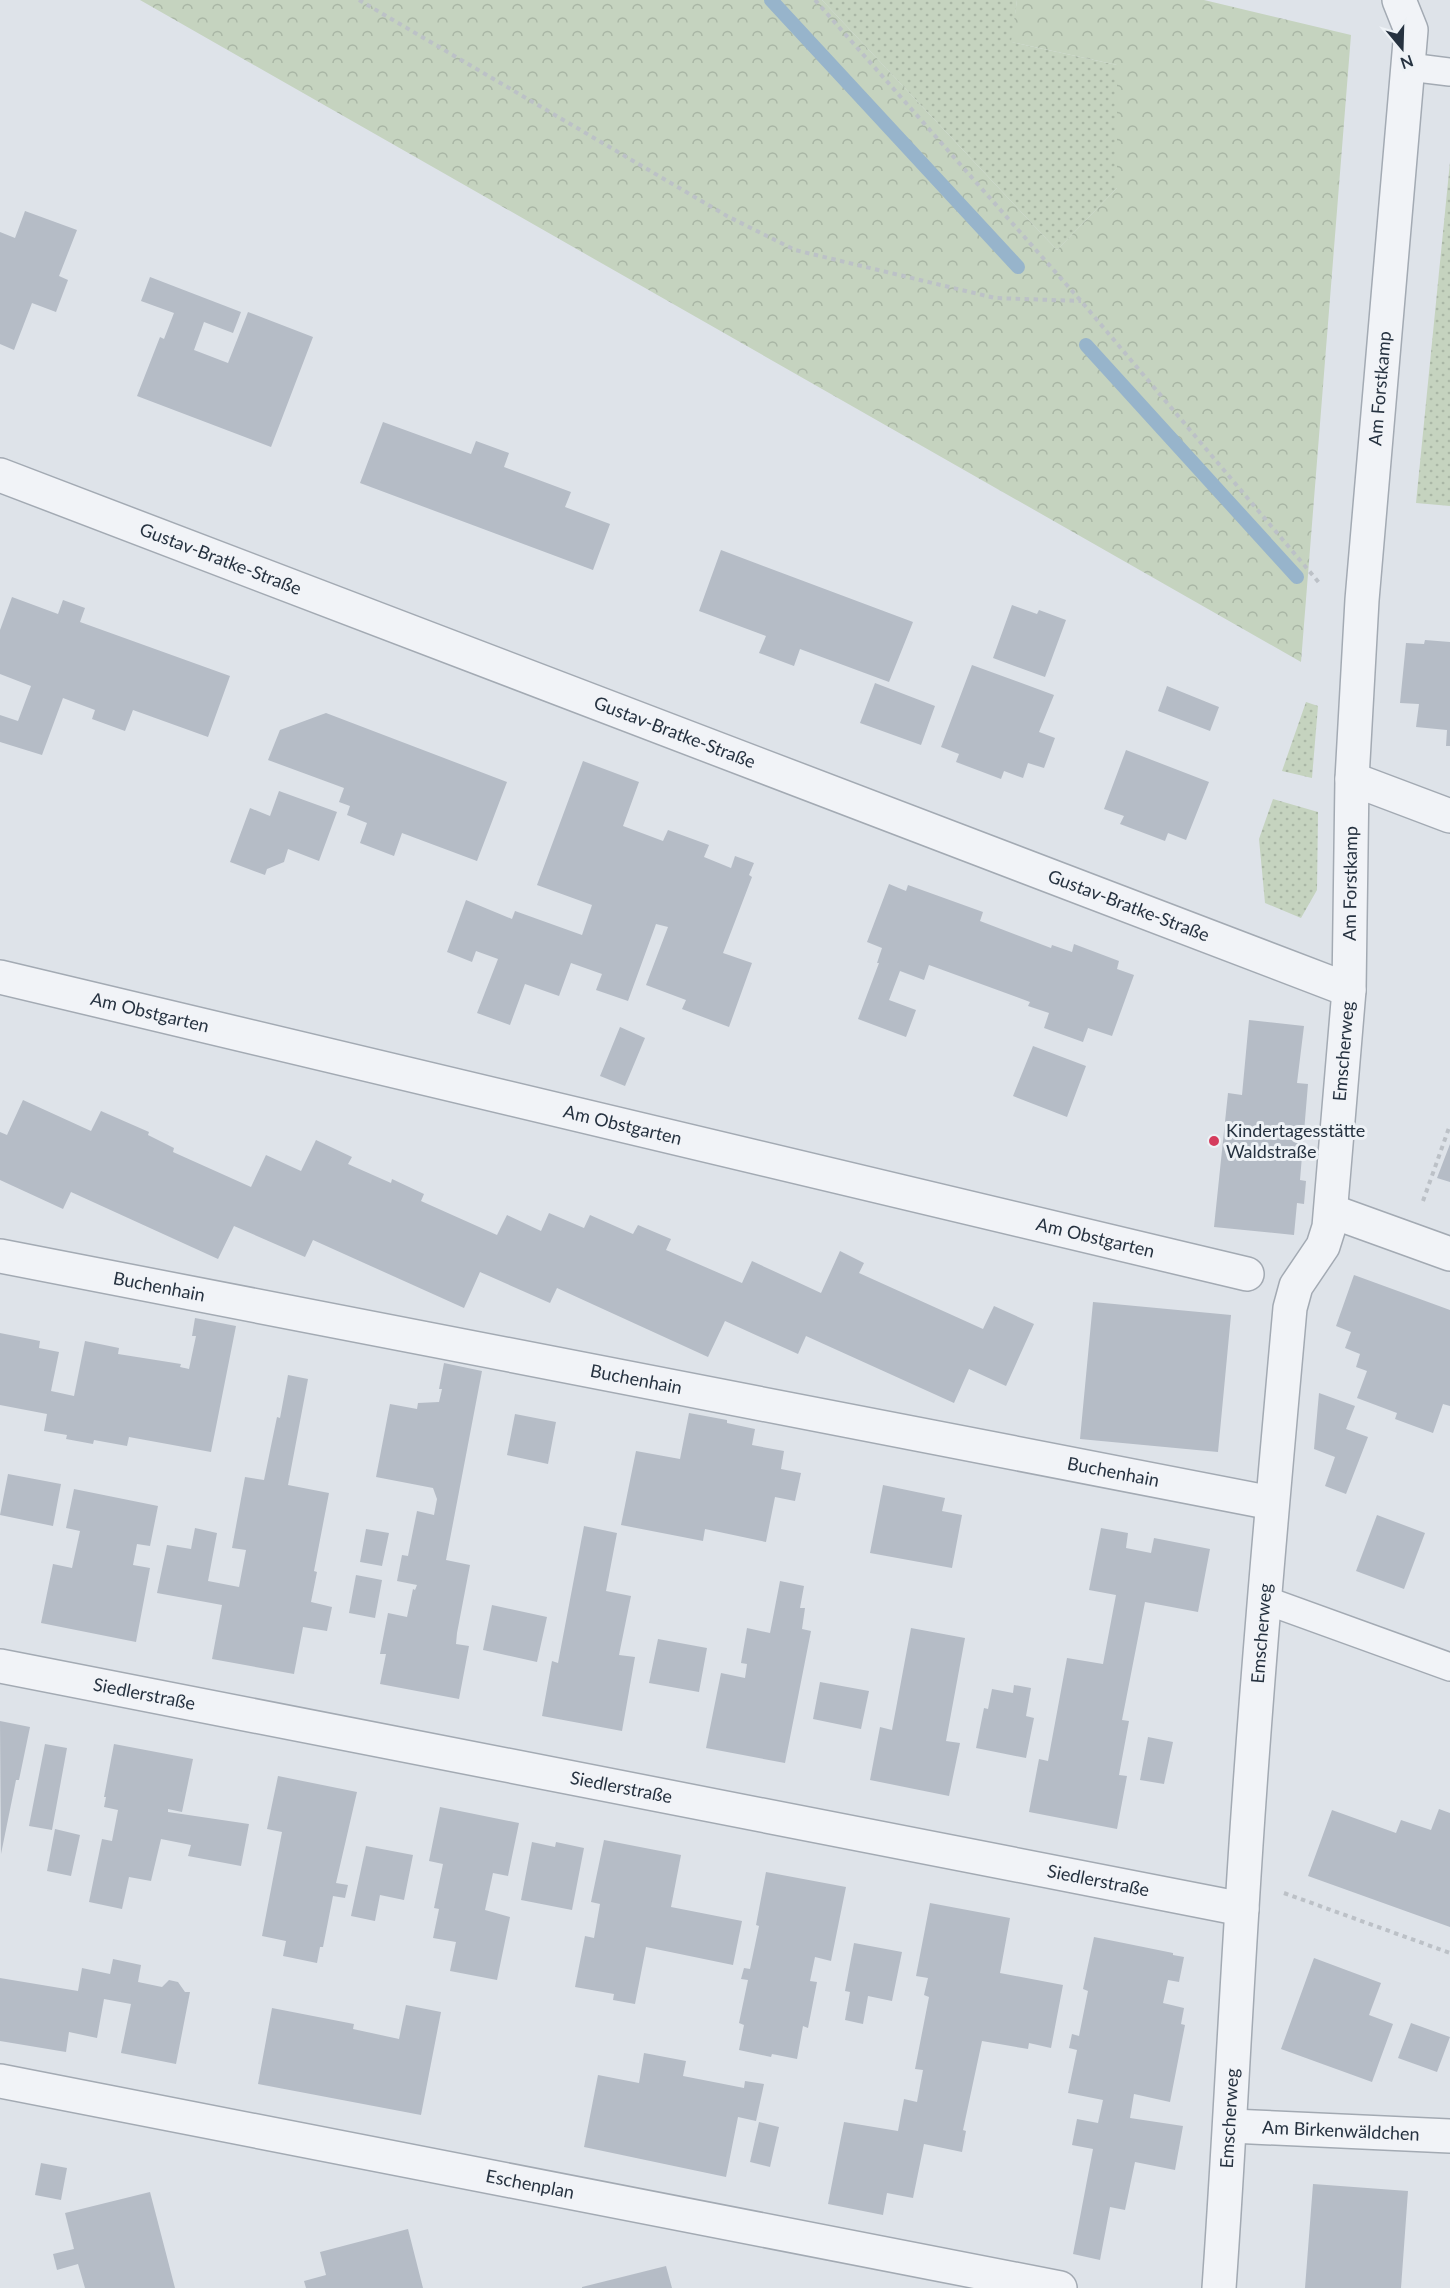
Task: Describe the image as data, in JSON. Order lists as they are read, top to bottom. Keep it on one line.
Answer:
{"streets":{"street":["Am Forstkamp","Gustav-Bratke-Straße","Am Obstgarten","Emscherweg","Buchenhain","Siedlerstraße","Am Birkenwäldchen","Eschenplan"]},"crossings":[["Am Forstkamp","Gustav-Bratke-Straße"],["Am Forstkamp","Emscherweg"],["Gustav-Bratke-Straße","Emscherweg"],["Emscherweg","Buchenhain"],["Emscherweg","Siedlerstraße"],["Emscherweg","Am Birkenwäldchen"]],"places":["Kindertagesstätte Waldstraße"],"north":"bottom"}
